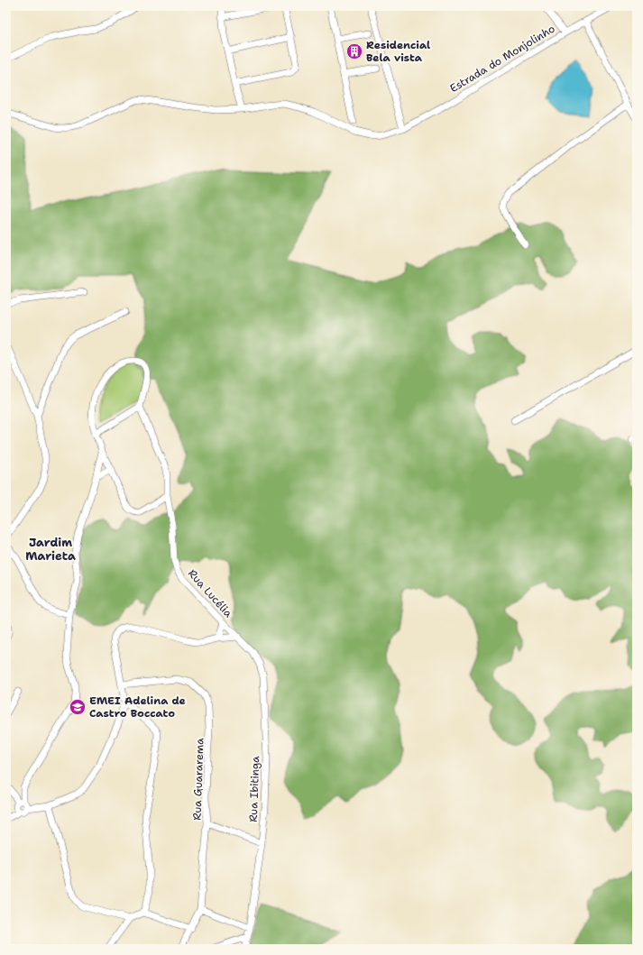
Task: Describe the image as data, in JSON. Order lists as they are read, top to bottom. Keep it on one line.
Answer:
{"streets":{"street":["Estrada do Monjolinho","Rua Lucélia","Rua Guararema","Rua Ibitinga"]},"crossings":[["Rua Lucélia","Rua Ibitinga"]],"districts":["Jardim Marieta"],"places":{"building":["Residencial Bela vista"],"school or university":["EMEI Adelina de Castro Boccato"]}}
